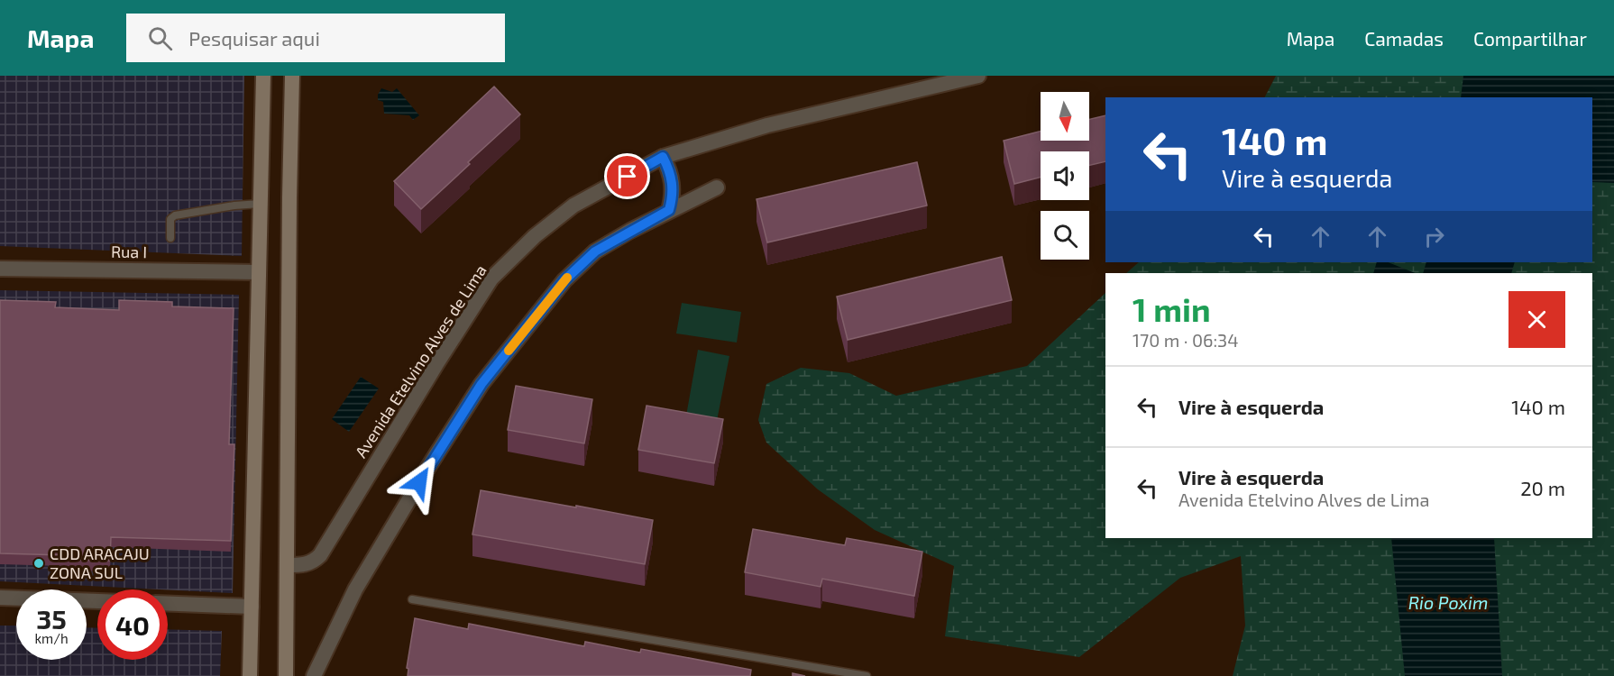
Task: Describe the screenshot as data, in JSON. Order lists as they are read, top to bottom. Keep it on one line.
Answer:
{"streets":{"street":["Rua I","Avenida Etelvino Alves de Lima"]},"water":["Rio Poxim"],"places":["CDD ARACAJU ZONA SUL"],"north":"bottom","page":{"header":"Mapa","search":"Pesquisar aqui","nav":["Mapa","Camadas","Compartilhar"],"turn":["140 m","Vire à esquerda"],"heading":["1 min","170 m · 06:34"],"list":[{"name":"Vire à esquerda","value":"140 m"},{"name":"Vire à esquerda","note":"Avenida Etelvino Alves de Lima","value":"20 m"}],"speed":"35 km/h","limit":"40"}}
